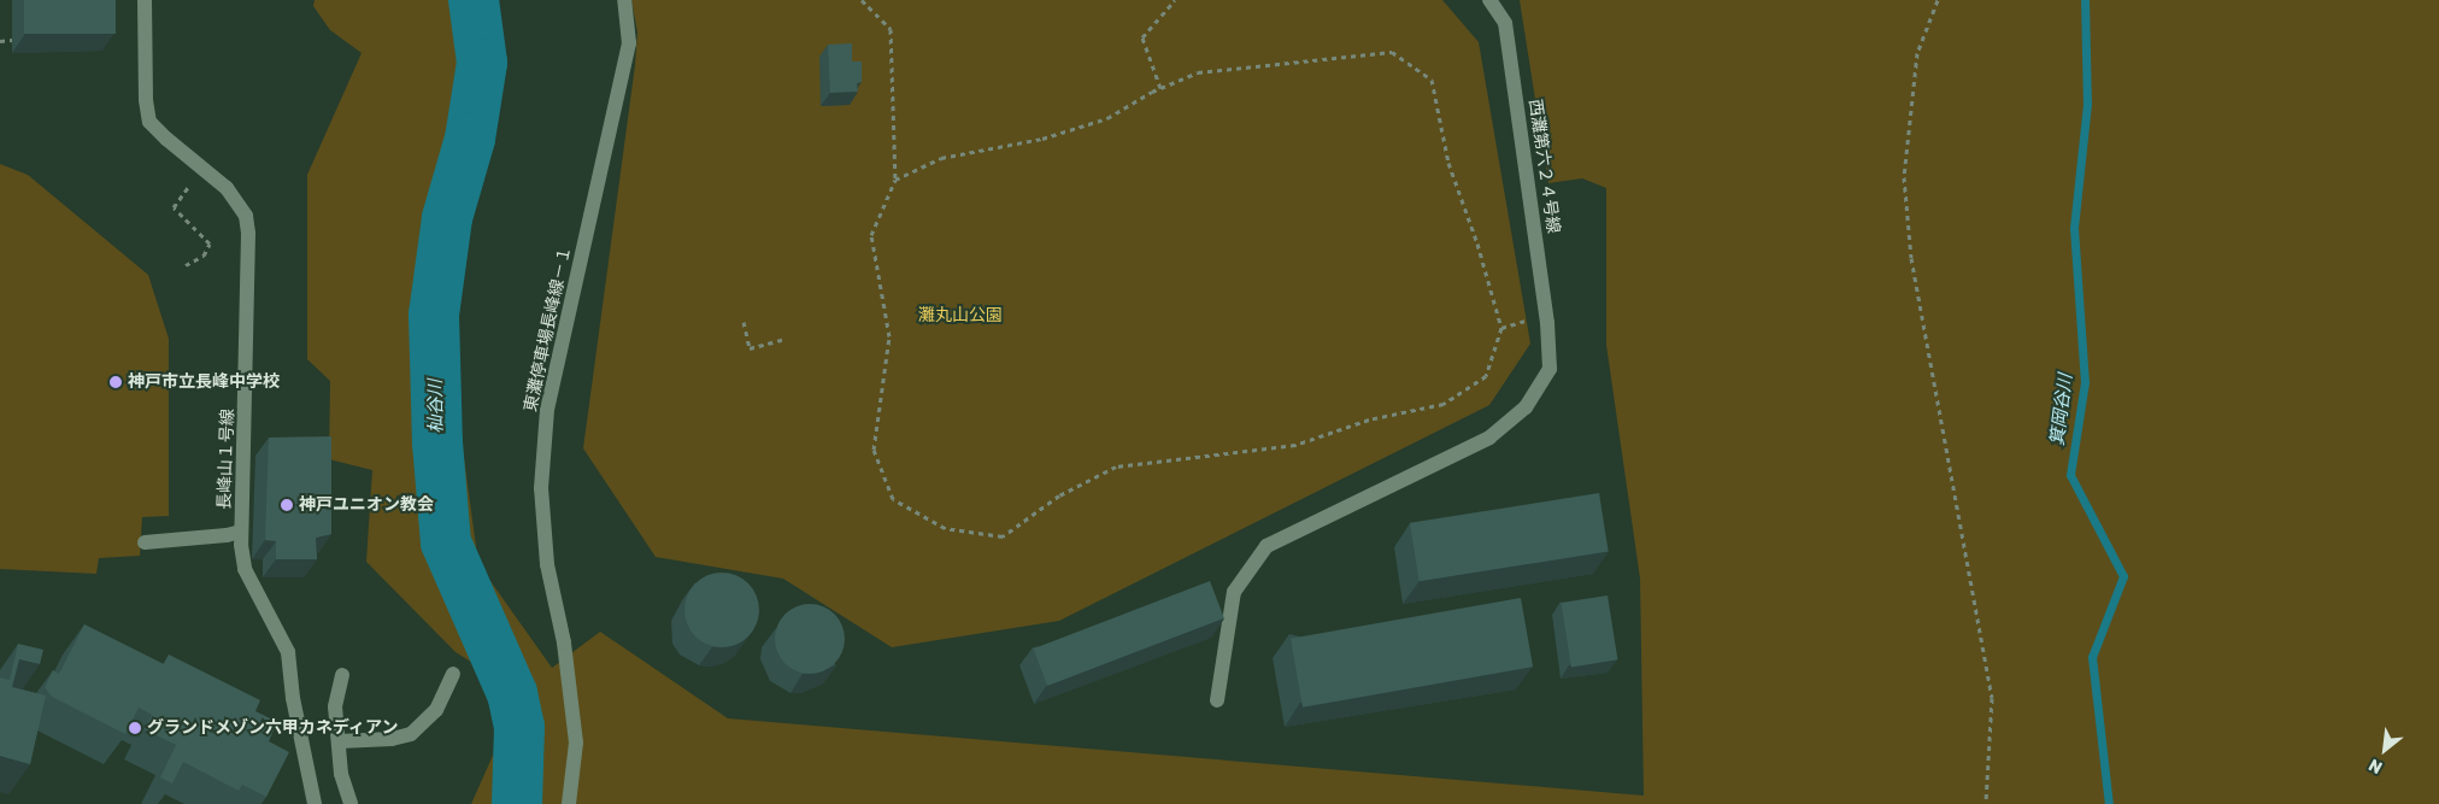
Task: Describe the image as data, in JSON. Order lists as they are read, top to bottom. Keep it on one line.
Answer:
{"streets":{"street":["西灘第六２４号線","東灘停車場長峰線－１","長峰山１号線"]},"water":["杣谷川","箕岡谷川"],"parks":["灘丸山公園"],"places":["神戸市立長峰中学校","神戸ユニオン教会","グランドメゾン六甲カネディアン"],"north":"bottom left"}
